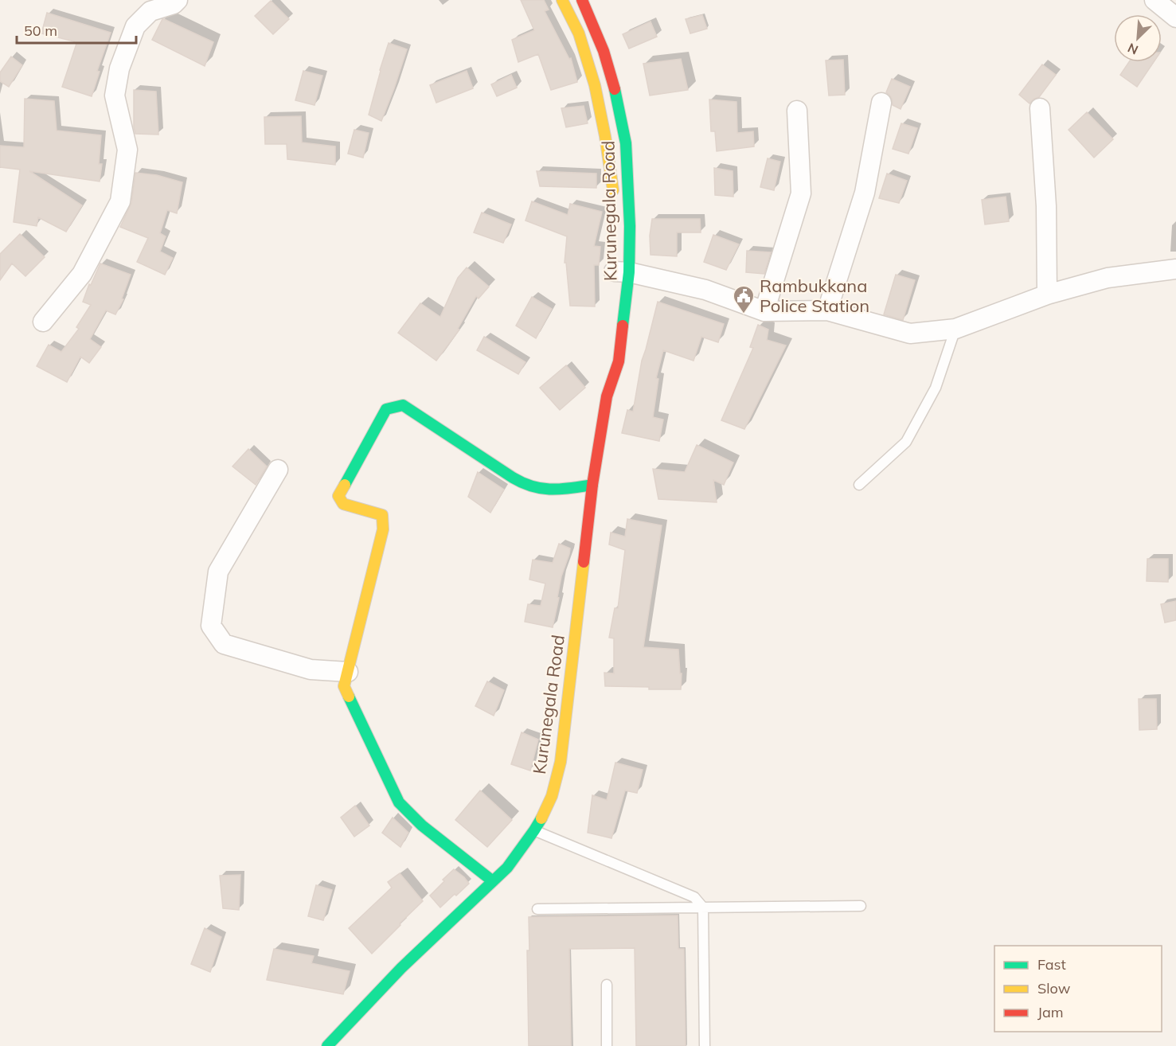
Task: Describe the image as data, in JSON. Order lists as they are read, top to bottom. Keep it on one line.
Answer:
{"streets":{"main road":["Kurunegala Road"]},"places":{"public building":["Rambukkana Police Station"]},"legend":["Fast","Slow","Jam"],"scale_bar":"50 m","north":"bottom left"}
